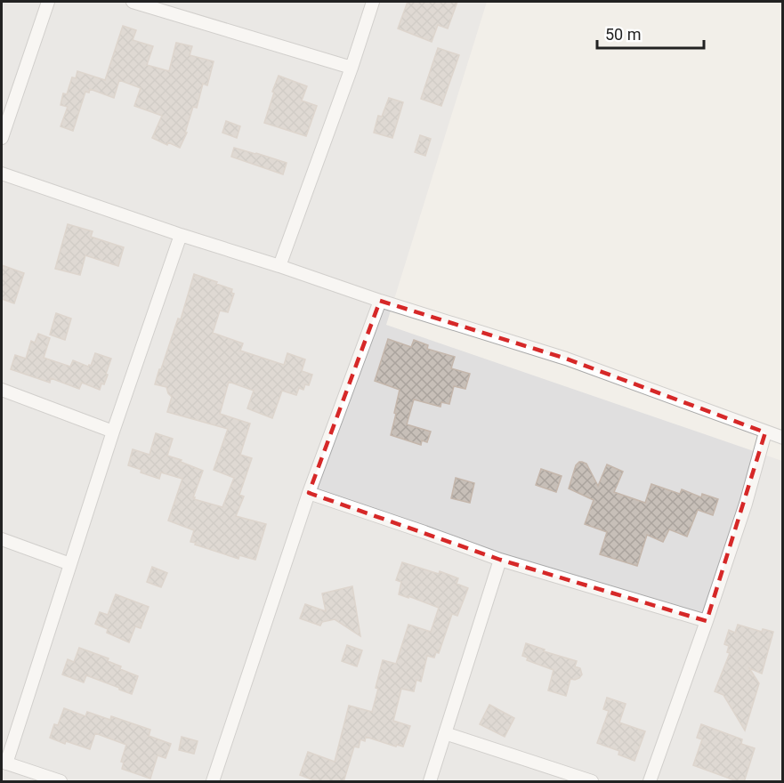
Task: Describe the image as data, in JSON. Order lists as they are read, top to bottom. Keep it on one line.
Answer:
{"scale_bar":"50 m"}
